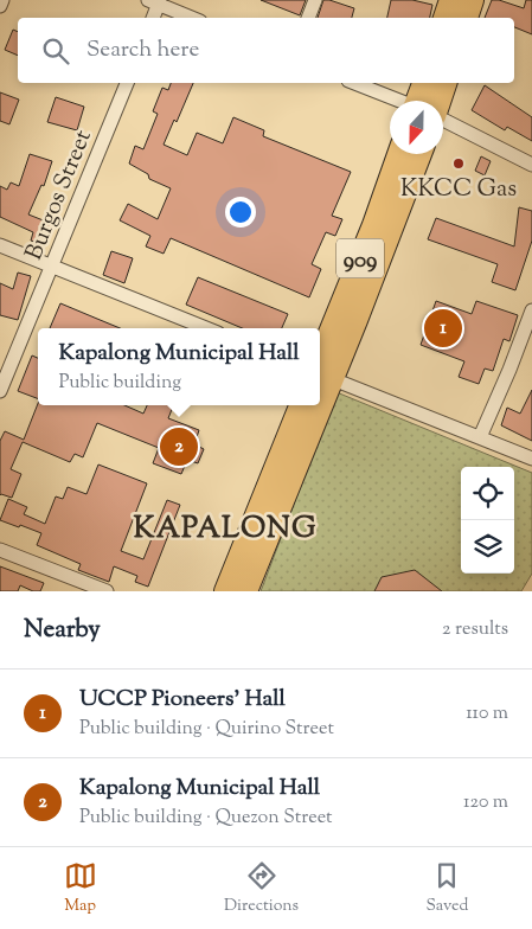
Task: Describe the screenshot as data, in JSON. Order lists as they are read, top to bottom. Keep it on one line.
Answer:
{"streets":{"highway":["909"],"street":["Burgos Street"]},"districts":["KAPALONG"],"places":["KKCC Gas"],"north":"bottom","page":{"search":"Search here","pins":["1","2"],"popup":["Kapalong Municipal Hall","Public building"],"heading":["Nearby","2 results"],"list":[{"mark":"1","name":"UCCP Pioneers' Hall","note":"Public building · Quirino Street","value":"110 m"},{"mark":"2","name":"Kapalong Municipal Hall","note":"Public building · Quezon Street","value":"120 m"}],"nav":["Map","Directions","Saved"]}}
